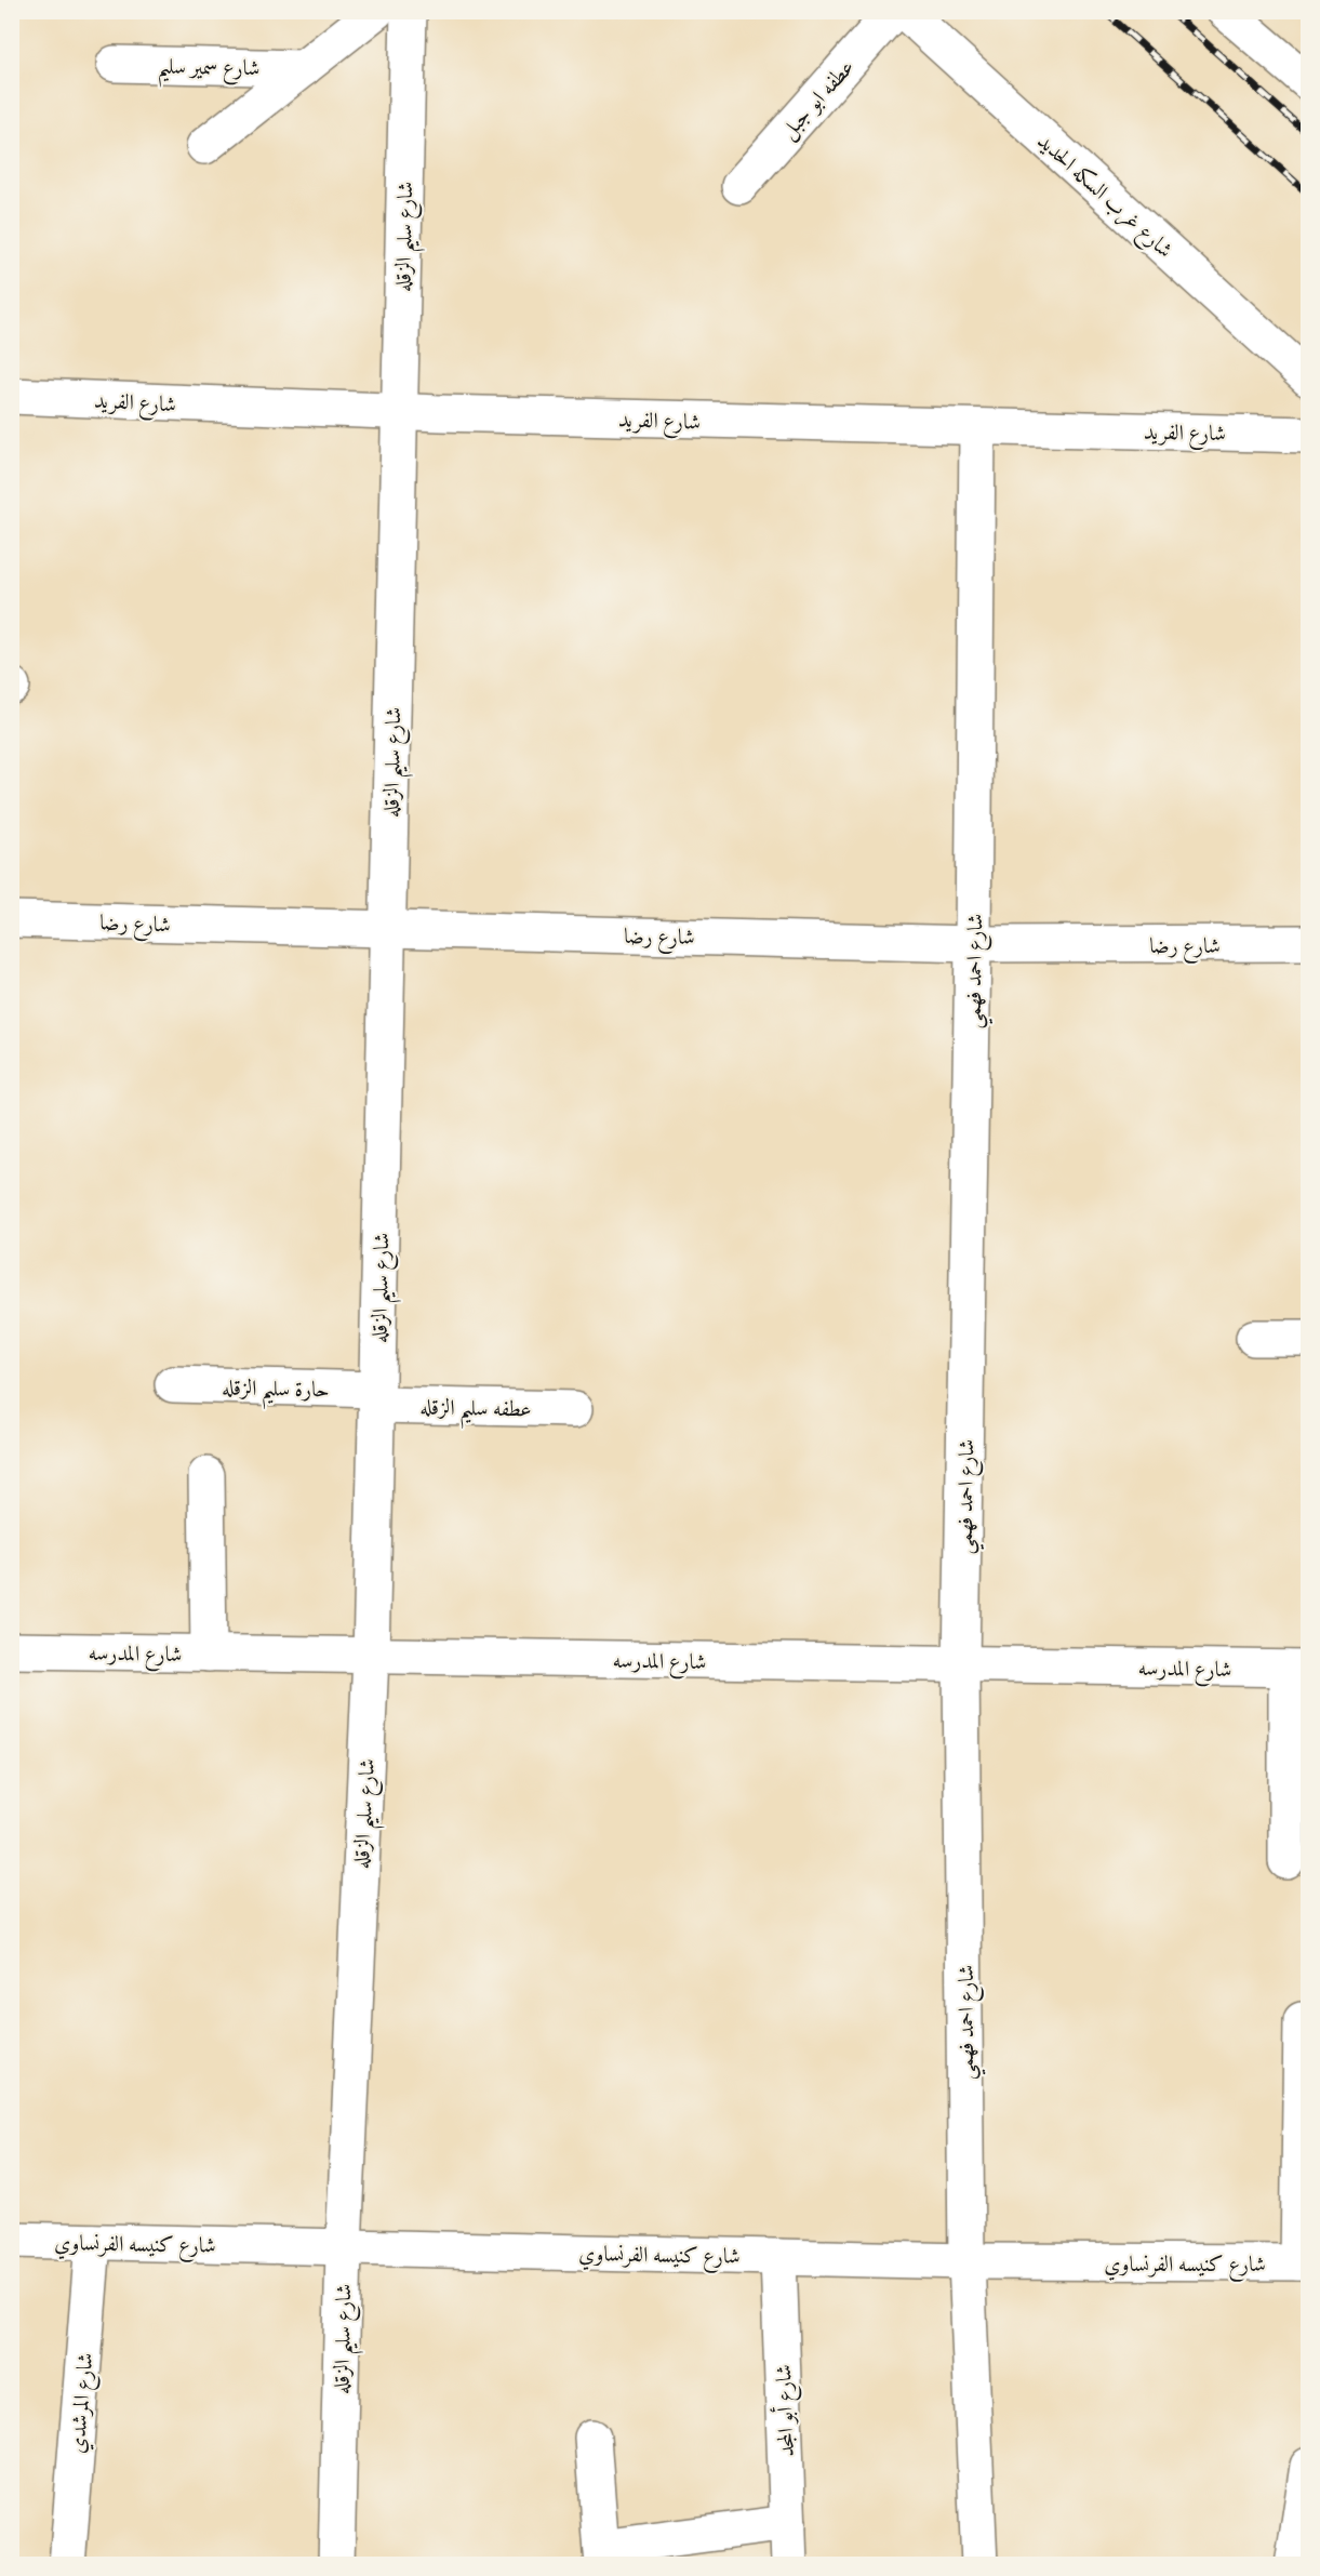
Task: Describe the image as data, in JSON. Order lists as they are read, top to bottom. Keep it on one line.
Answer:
{"streets":{"street":["شارع سمير سليم","عطفه ابو جبل","شارع غرب السكه الحديد","شارع سليم الزقله","شارع الفريد","شارع رضا","شارع احمد فهمي","حارة سليم الزقله","عطفه سليم الزقله","شارع المدرسه","شارع كنيسه الفرنساوي","شارع المرشدي","شارع أبو المجد"]},"crossings":[["شارع سليم الزقله","شارع الفريد"],["شارع سليم الزقله","شارع رضا"],["شارع سليم الزقله","حارة سليم الزقله"],["شارع سليم الزقله","عطفه سليم الزقله"],["شارع سليم الزقله","شارع المدرسه"],["شارع سليم الزقله","شارع كنيسه الفرنساوي"],["شارع الفريد","شارع احمد فهمي"],["شارع رضا","شارع احمد فهمي"],["شارع احمد فهمي","شارع المدرسه"],["شارع احمد فهمي","شارع كنيسه الفرنساوي"],["حارة سليم الزقله","عطفه سليم الزقله"],["شارع كنيسه الفرنساوي","شارع المرشدي"],["شارع كنيسه الفرنساوي","شارع أبو المجد"]]}
